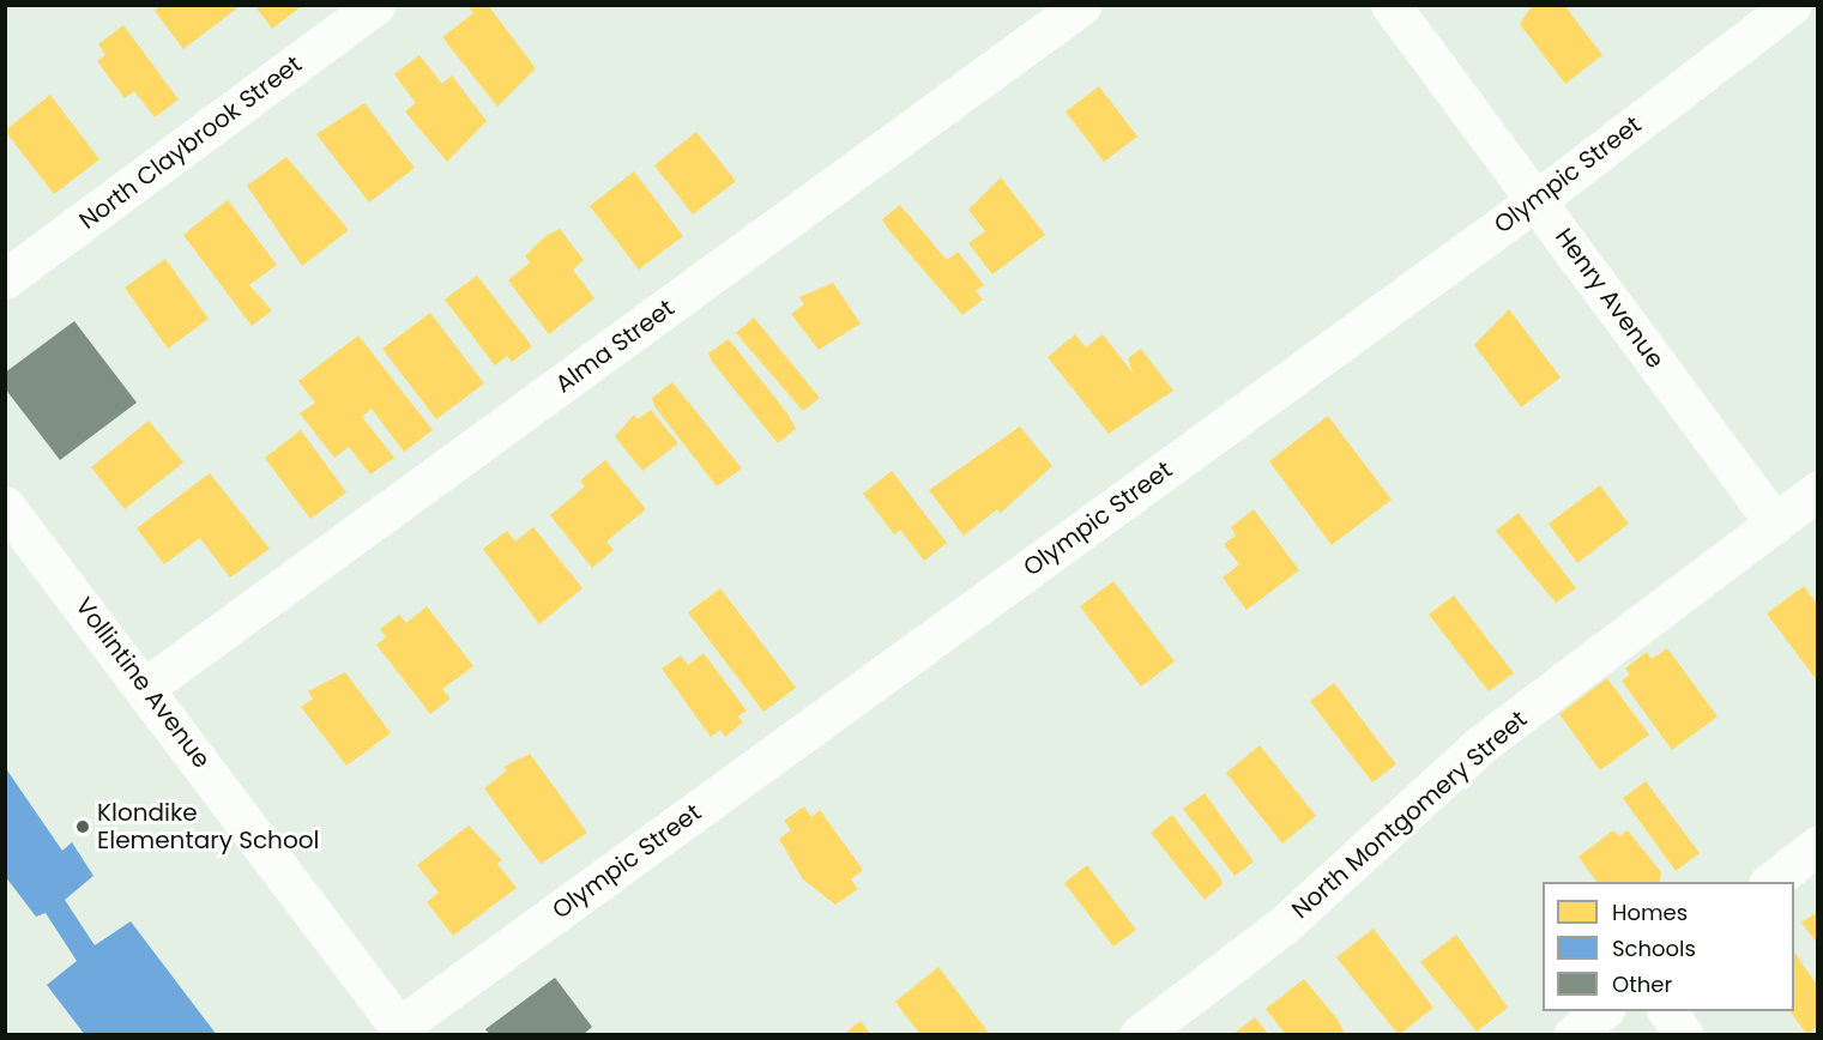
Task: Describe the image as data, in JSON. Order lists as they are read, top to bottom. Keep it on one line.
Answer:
{"streets":{"street":["North Claybrook Street","Olympic Street","Henry Avenue","Alma Street","Vollintine Avenue","North Montgomery Street"]},"crossings":[["Olympic Street","Henry Avenue"],["Olympic Street","Vollintine Avenue"],["Henry Avenue","North Montgomery Street"],["Alma Street","Vollintine Avenue"]],"places":["Klondike Elementary School"],"legend":["Homes","Schools","Other"]}
